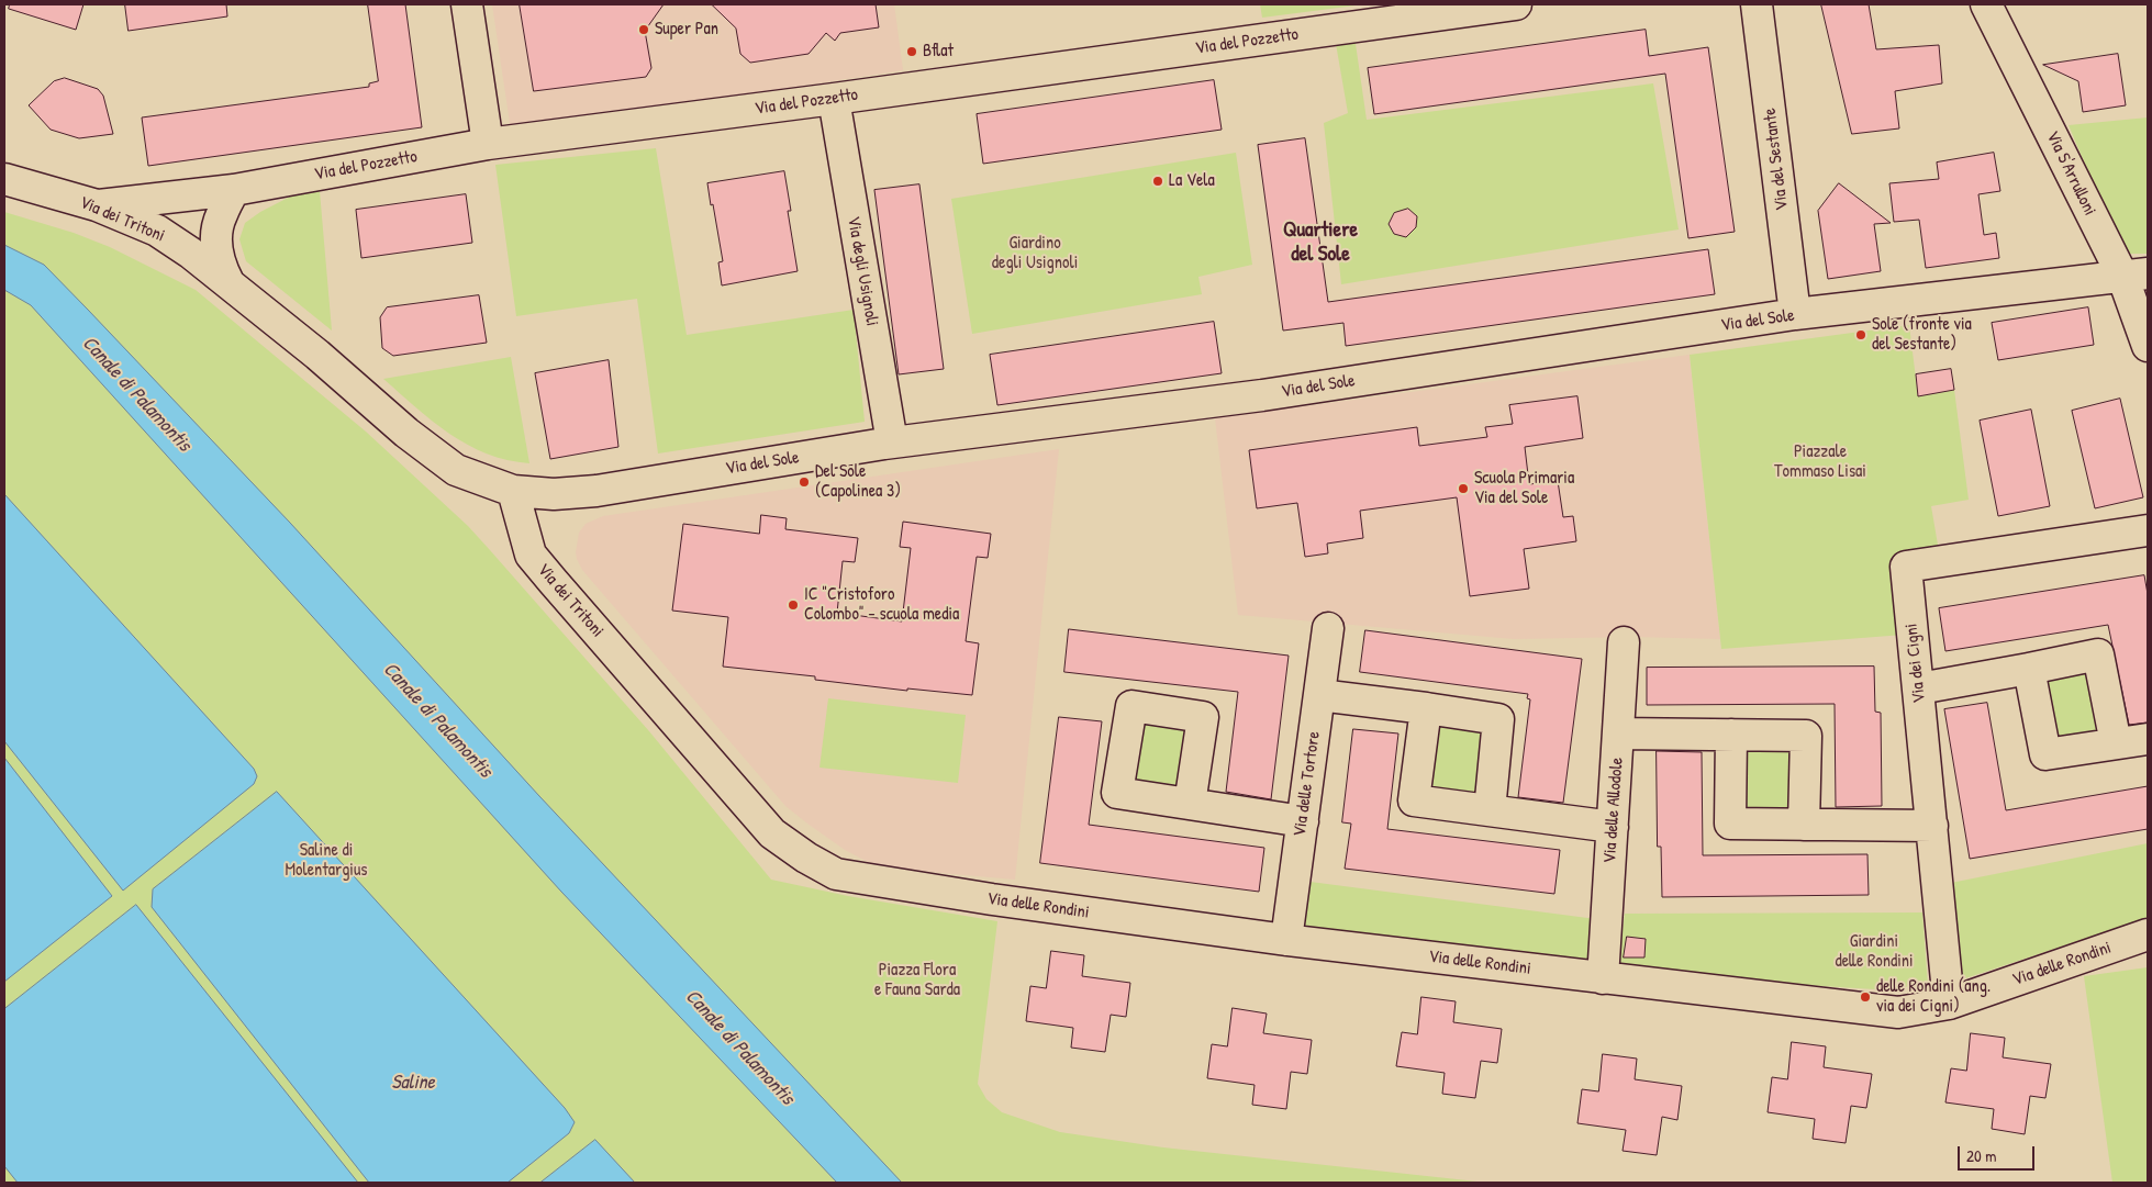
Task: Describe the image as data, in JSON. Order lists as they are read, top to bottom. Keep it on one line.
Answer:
{"streets":{"street":["Via del Pozzetto","Via del Sestante","Via S'Arrulloni","Via dei Tritoni","Via degli Usignoli","Via del Sole","Via dei Cigni","Via delle Tortore","Via delle Allodole","Via delle Rondini"]},"crossings":[["Via del Pozzetto","Via dei Tritoni"],["Via del Pozzetto","Via degli Usignoli"],["Via del Sestante","Via del Sole"],["Via S'Arrulloni","Via del Sole"],["Via dei Tritoni","Via del Sole"],["Via dei Tritoni","Via delle Rondini"],["Via degli Usignoli","Via del Sole"],["Via dei Cigni","Via delle Rondini"],["Via delle Tortore","Via delle Rondini"],["Via delle Allodole","Via delle Rondini"]],"districts":["Quartiere del Sole"],"water":["Canale di Palamontis","Saline"],"parks":["Giardino degli Usignoli","Piazzale Tommaso Lisai","Saline di Molentargius","Giardini delle Rondini","Piazza Flora e Fauna Sarda"],"places":["Super Pan","Bflat","La Vela","Sole (fronte via del Sestante)","Del Sole (Capolinea 3)","Scuola Primaria Via del Sole","IC \"Cristoforo Colombo\" - scuola media","delle Rondini (ang. via dei Cigni)"],"scale_bar":"20 m"}
